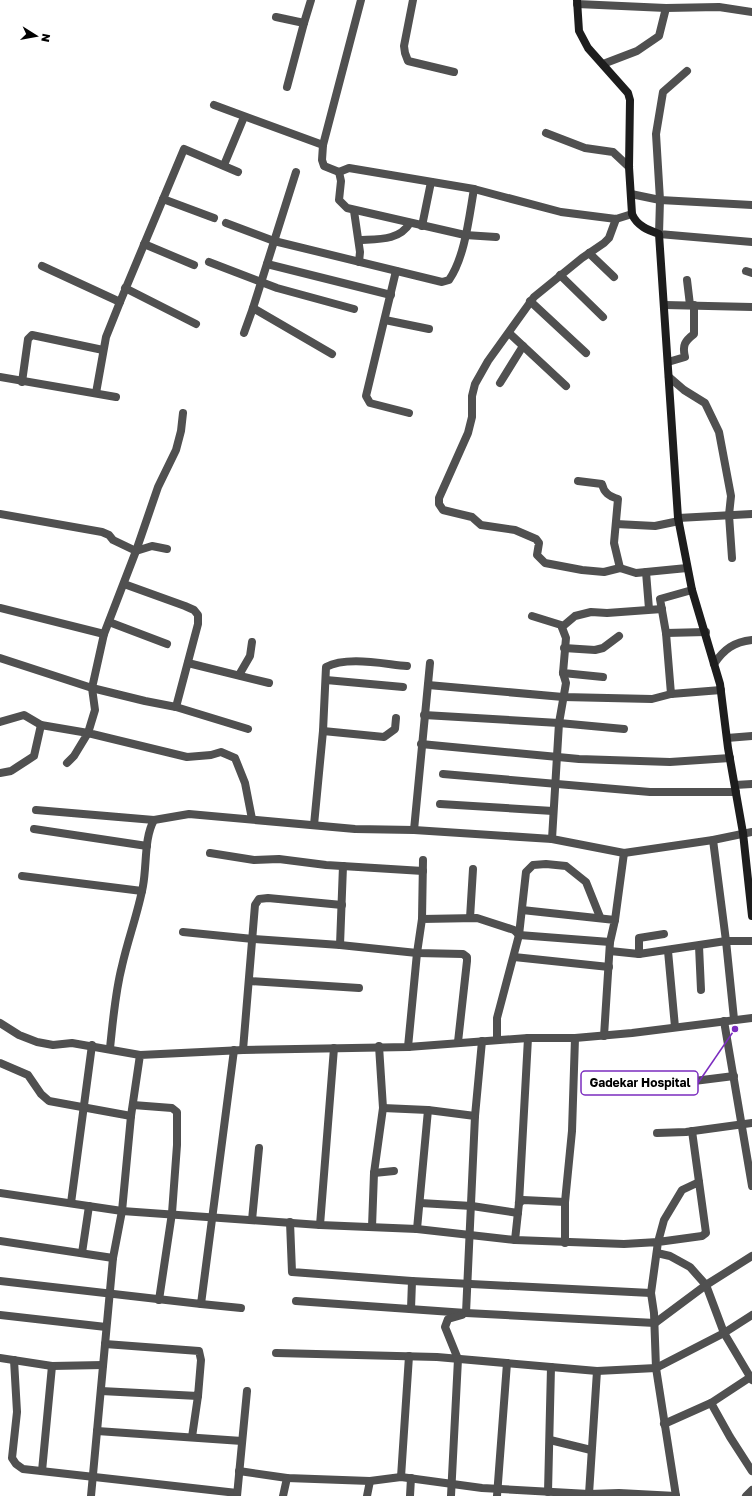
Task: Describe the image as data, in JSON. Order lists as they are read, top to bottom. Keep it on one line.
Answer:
{"places":["Gadekar Hospital"],"north":"right"}
